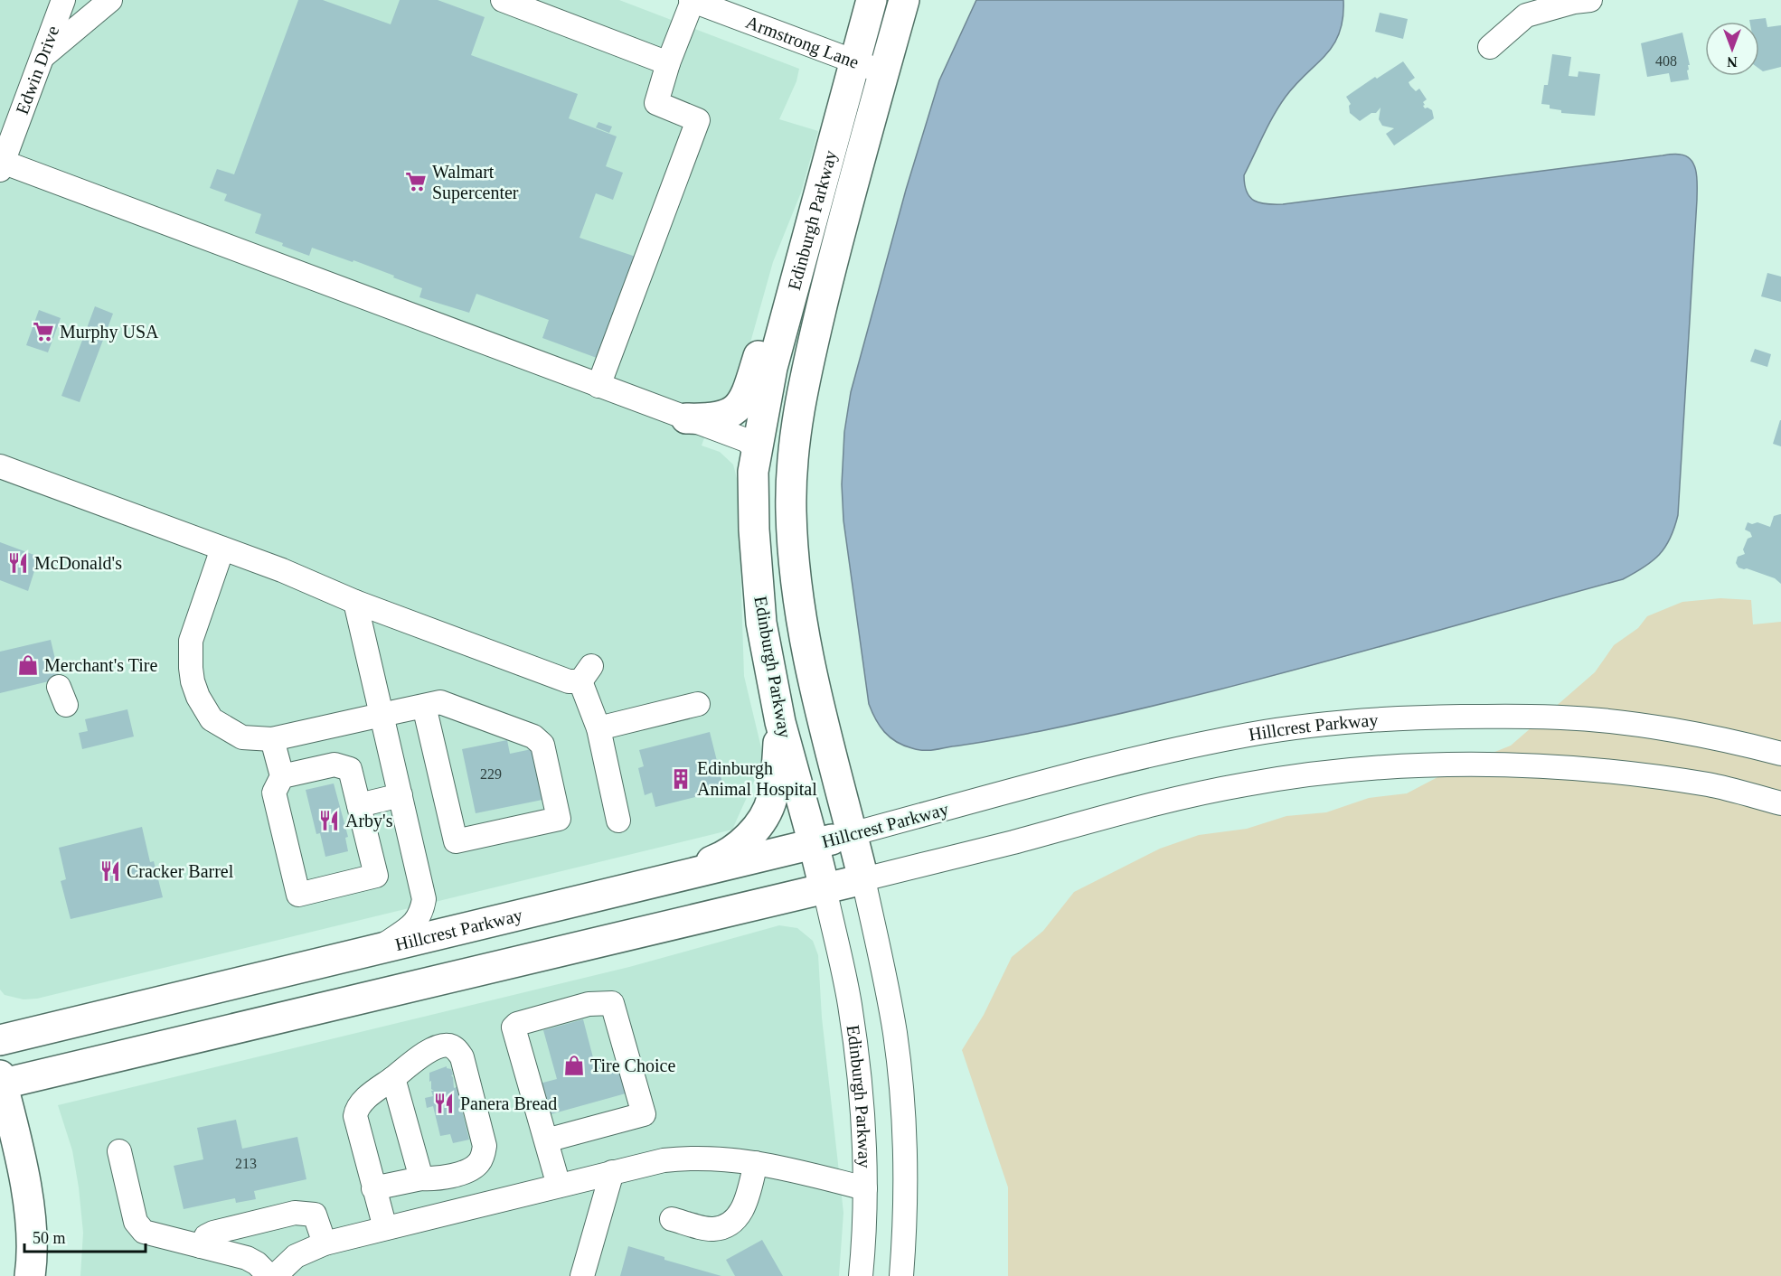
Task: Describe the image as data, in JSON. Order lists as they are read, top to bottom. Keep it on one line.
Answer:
{"streets":{"main road":["Edinburgh Parkway","Hillcrest Parkway"],"street":["Armstrong Lane","Edwin Drive"]},"crossings":[["Armstrong Lane","Edinburgh Parkway"],["Edinburgh Parkway","Hillcrest Parkway"]],"places":{"supermarket":["Walmart Supercenter","Murphy USA"],"restaurant":["McDonald's","Arby's","Cracker Barrel","Panera Bread"],"shop":["Merchant's Tire","Tire Choice"],"building":["Edinburgh Animal Hospital"]},"house_numbers":["408","229","213"],"scale_bar":"50 m","north":"bottom"}
